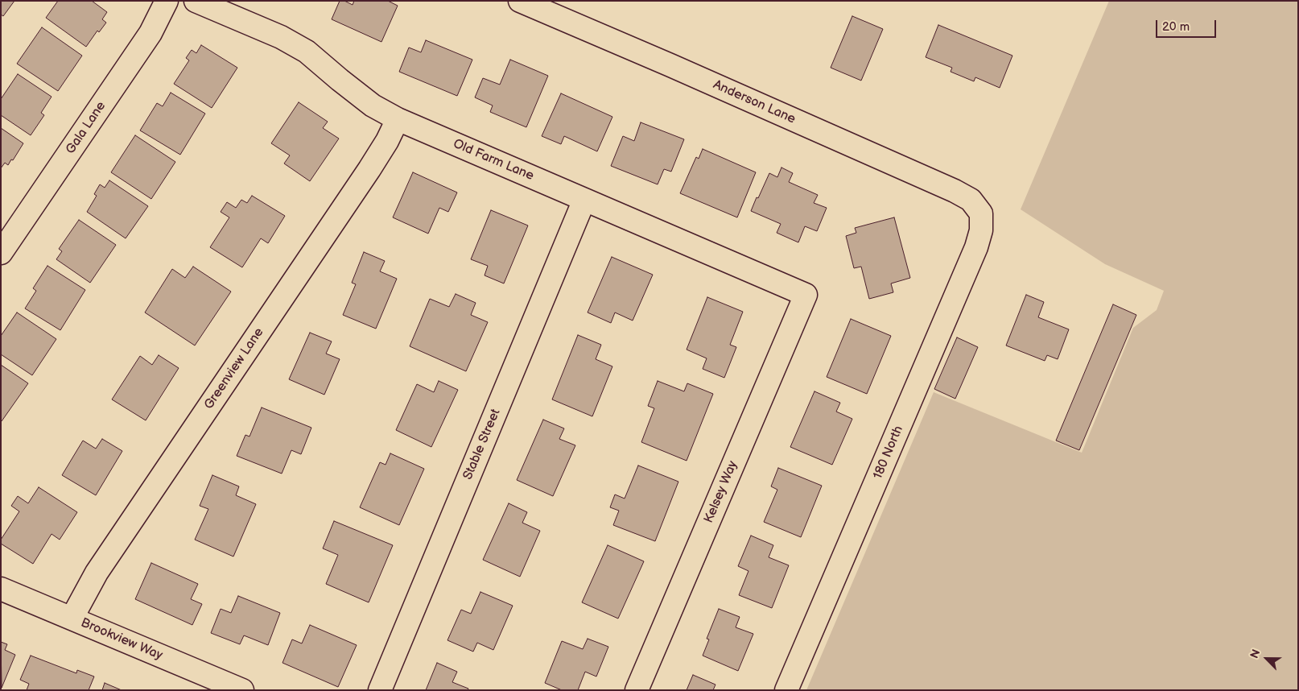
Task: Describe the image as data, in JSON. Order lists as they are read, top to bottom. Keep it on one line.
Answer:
{"streets":{"street":["Anderson Lane","Gala Lane","Old Farm Lane","Greenview Lane","Stable Street","180 North","Kelsey Way","Brookview Way"]},"crossings":[["Anderson Lane","180 North"],["Old Farm Lane","Greenview Lane"],["Old Farm Lane","Stable Street"],["Old Farm Lane","Kelsey Way"],["Greenview Lane","Brookview Way"]],"scale_bar":"20 m","north":"top left"}
